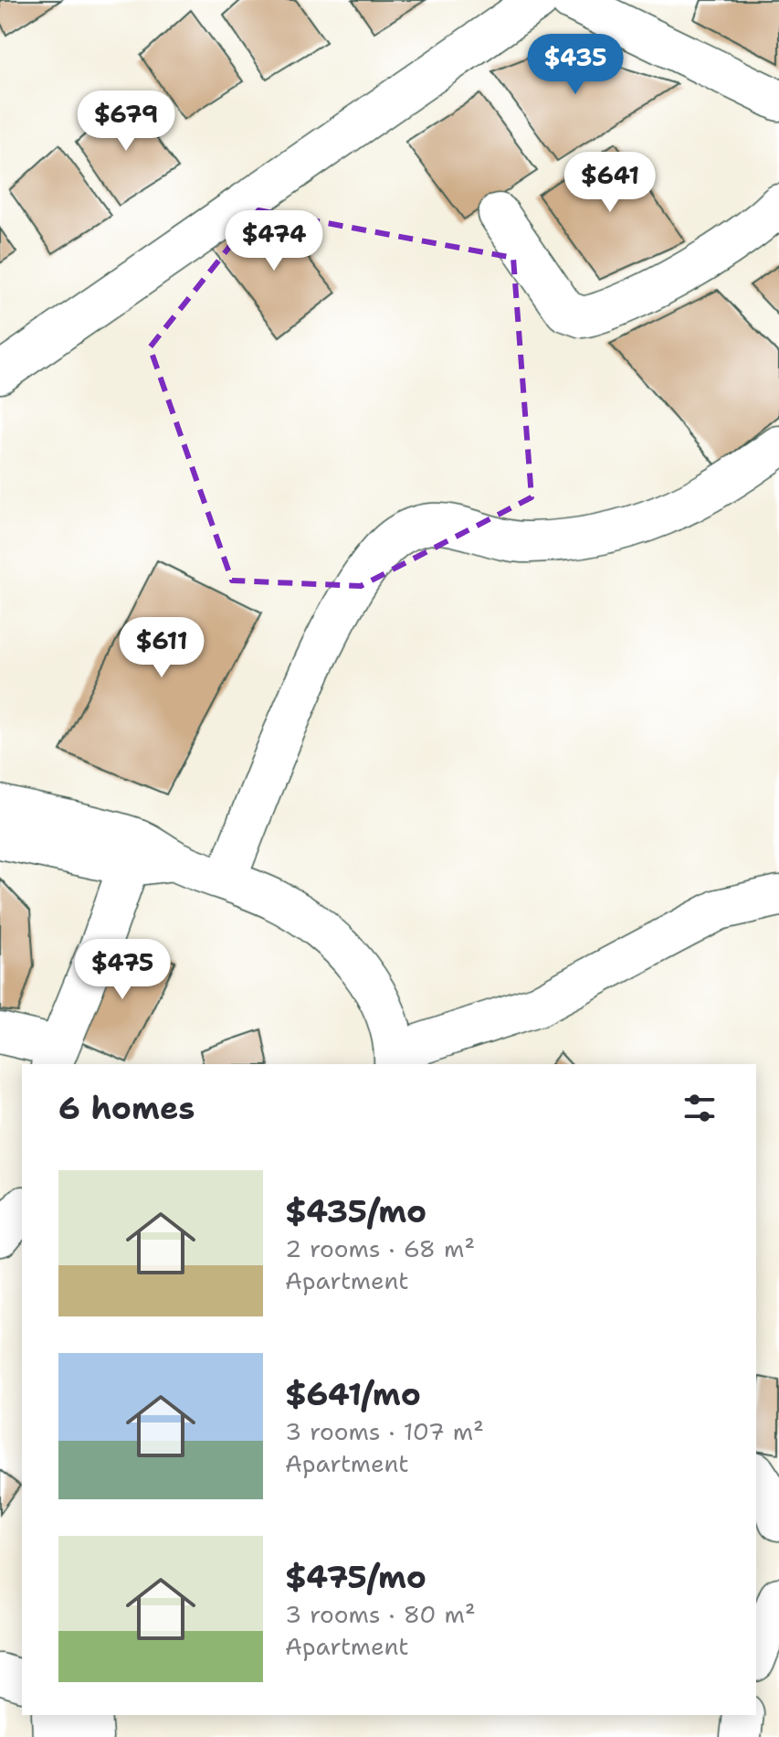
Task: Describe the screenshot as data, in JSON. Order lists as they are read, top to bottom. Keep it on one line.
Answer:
{"page":{"price":["$435","$679","$641","$474","$611","$475"],"heading":"6 homes","list":[{"name":"$435/mo","note":"2 rooms · 68 m² · Apartment"},{"name":"$641/mo","note":"3 rooms · 107 m² · Apartment"},{"name":"$475/mo","note":"3 rooms · 80 m² · Apartment"}]}}
